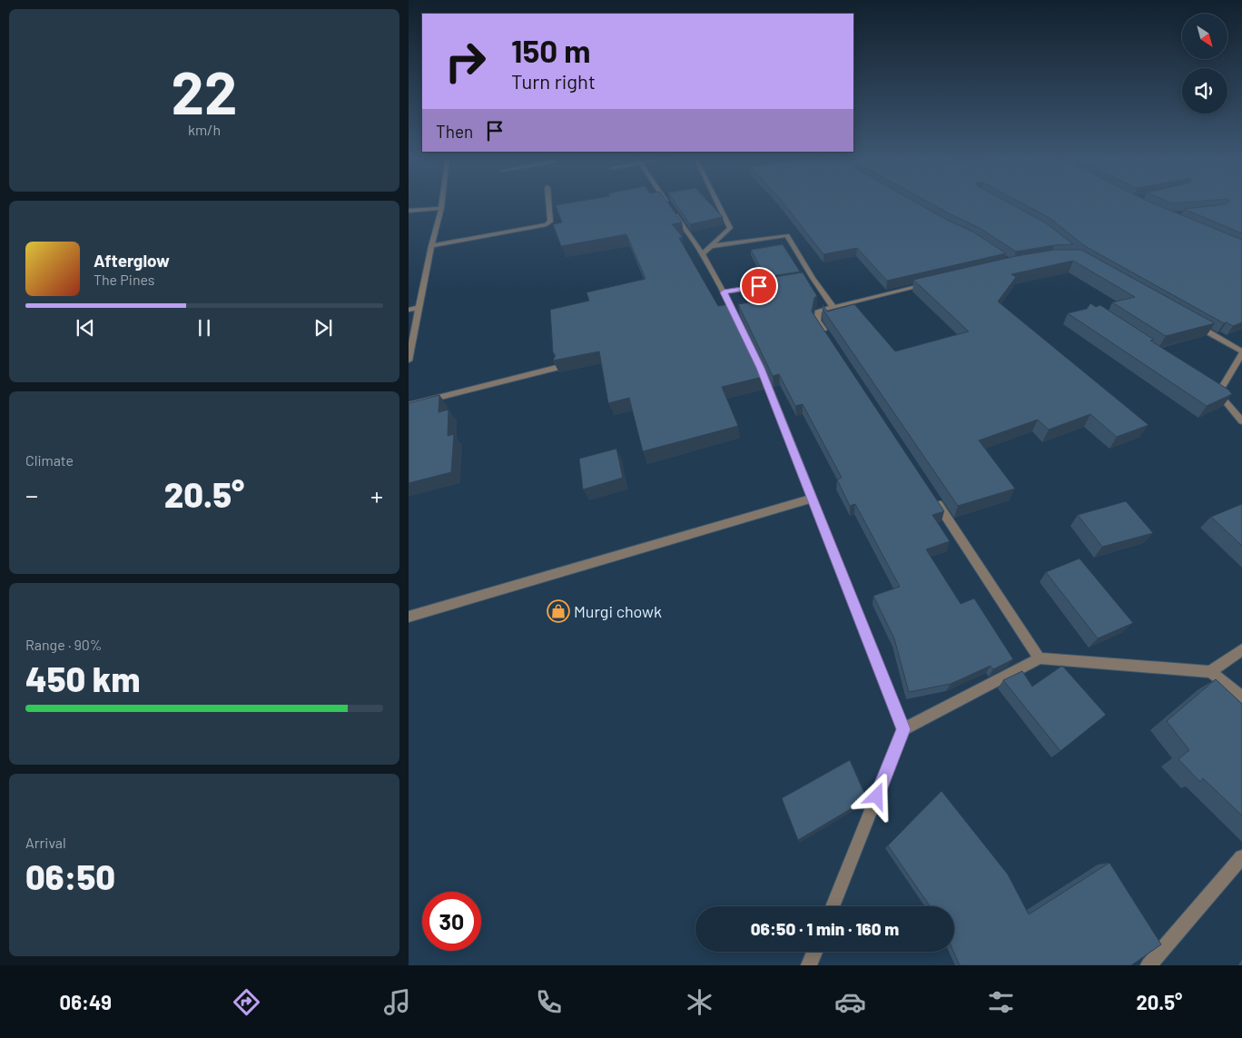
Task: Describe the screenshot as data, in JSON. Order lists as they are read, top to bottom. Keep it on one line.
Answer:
{"places":{"shop":["Murgi chowk"]},"north":"bottom right","page":{"tile":[["22","km/h"],"Climate",["Range · 90%","450 km"],["Arrival","06:50"]],"turn":["150 m","Turn right"],"then":"Then","song":["Afterglow","The Pines"],"heat":["−","20.5°","+"],"limit":"30","trip":"06:50 · 1 min · 160 m","tabs":["06:49","20.5°"]}}
